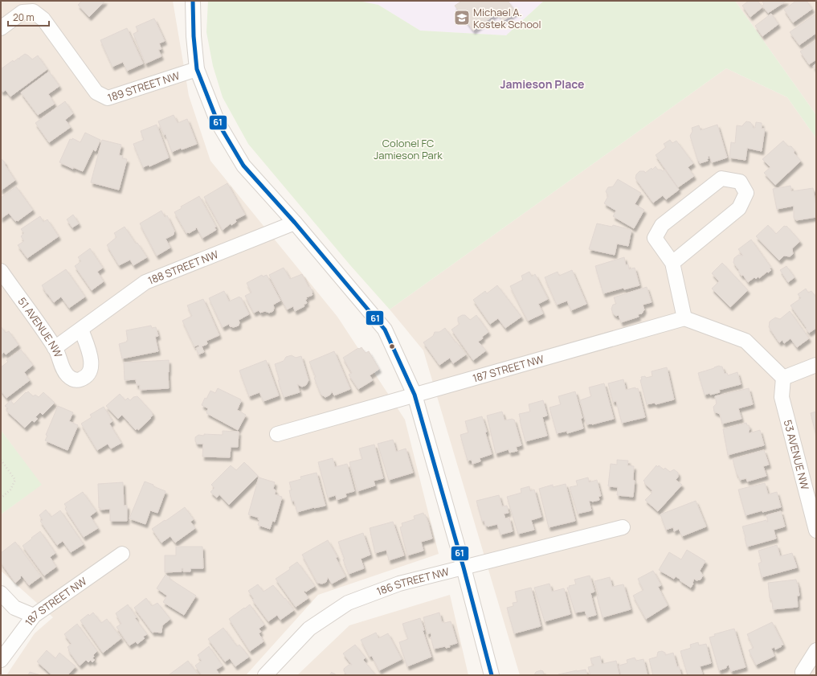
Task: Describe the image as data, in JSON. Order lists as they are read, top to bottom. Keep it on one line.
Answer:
{"streets":{"street":["189 STREET NW","188 STREET NW","51 AVENUE NW","187 STREET NW","53 AVENUE NW","186 STREET NW"]},"crossings":[["188 STREET NW","51 AVENUE NW"]],"districts":["Jamieson Place"],"parks":["Colonel FC Jamieson Park"],"places":{"school or university":["Michael A. Kostek School"]},"lines":["transit line 61"],"scale_bar":"20 m"}
